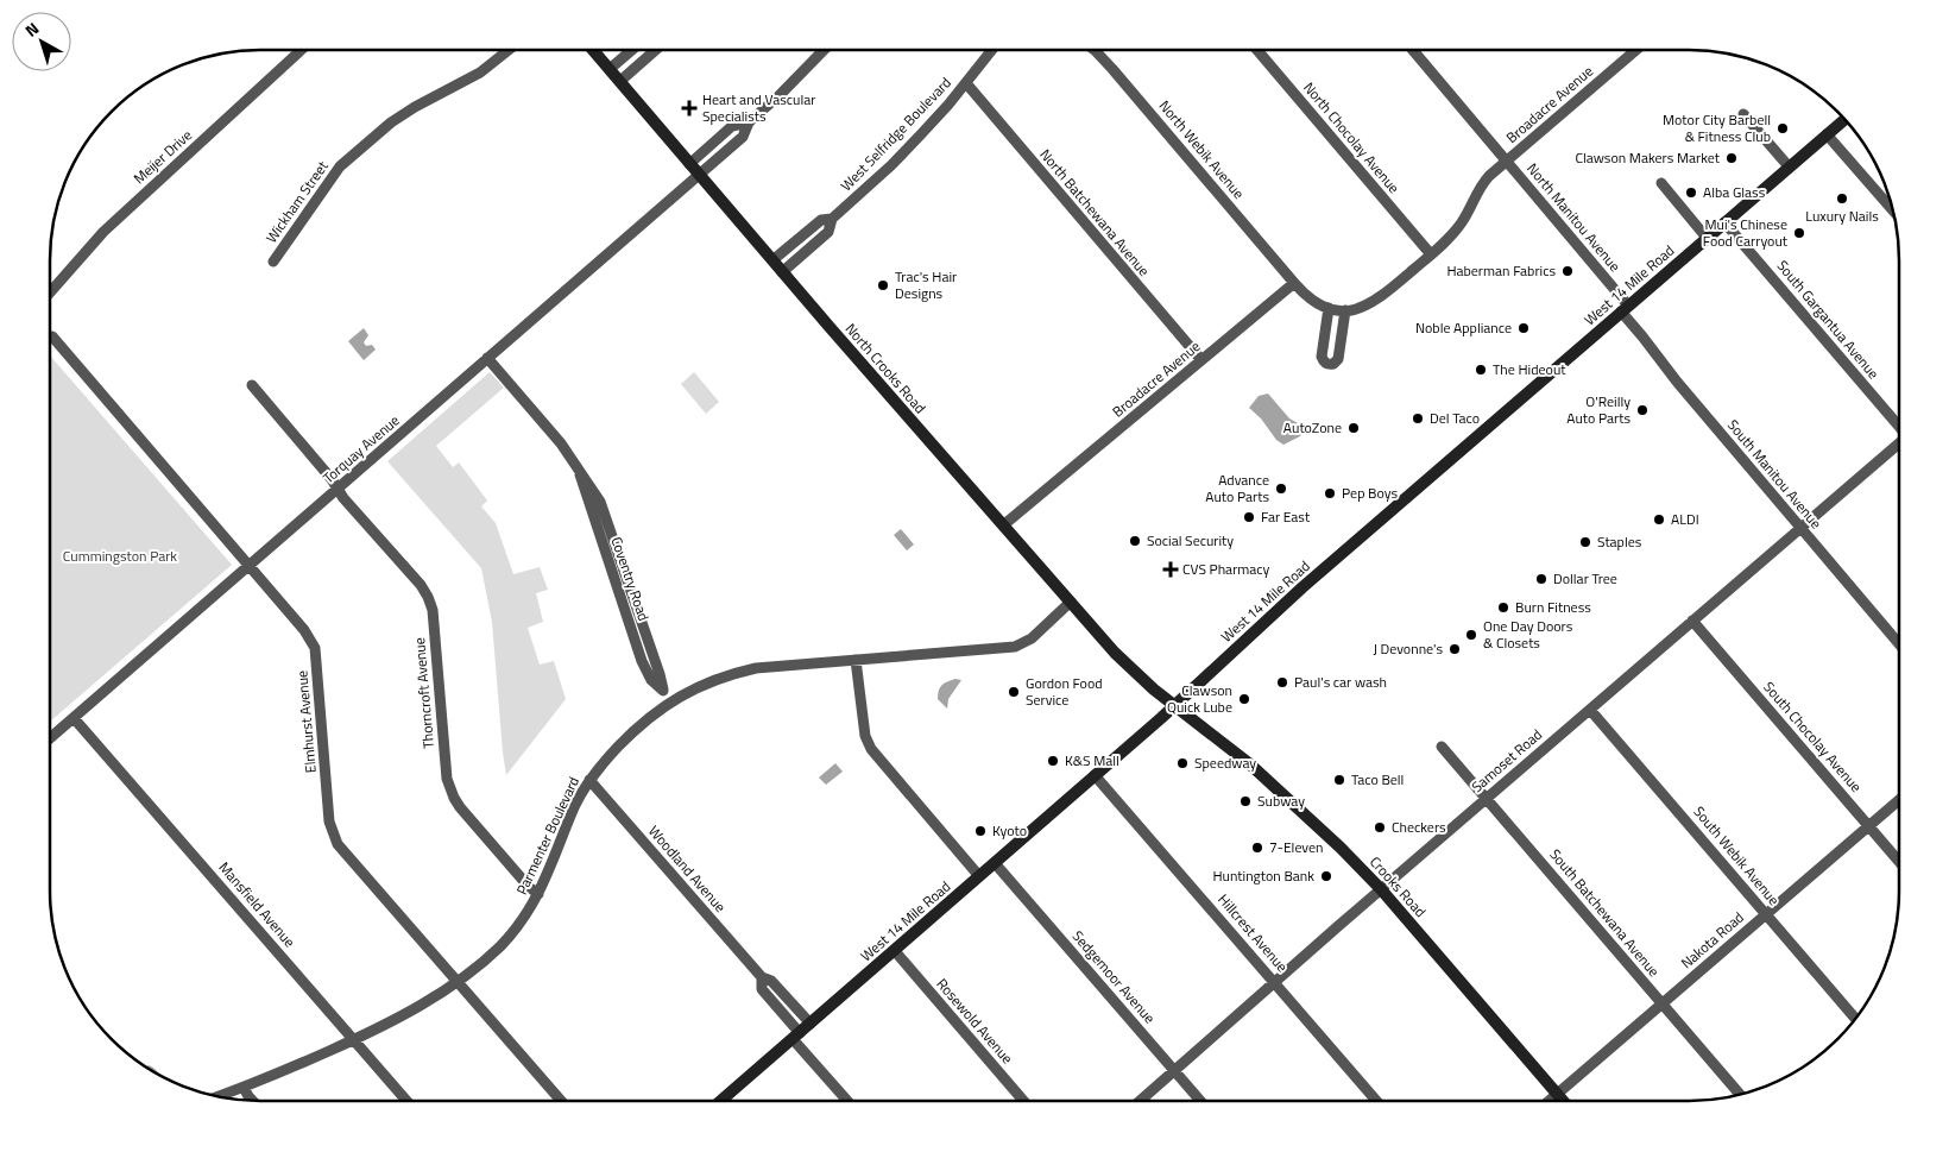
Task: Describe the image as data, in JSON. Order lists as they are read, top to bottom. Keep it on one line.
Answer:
{"streets":{"main road":["West 14 Mile Road","North Crooks Road","Crooks Road"],"street":["Broadacre Avenue","West Selfridge Boulevard","North Chocolay Avenue","North Webik Avenue","Meijer Drive","Wickham Street","North Batchewana Avenue","North Manitou Avenue","South Gargantua Avenue","Torquay Avenue","South Manitou Avenue","Coventry Road","Thorncroft Avenue","Elmhurst Avenue","South Chocolay Avenue","Samoset Road","Parmenter Boulevard","South Webik Avenue","Woodland Avenue","Mansfield Avenue","South Batchewana Avenue","Hillcrest Avenue","Nakota Road","Sedgemoor Avenue","Rosewold Avenue"]},"crossings":[["Broadacre Avenue","North Chocolay Avenue"],["Broadacre Avenue","North Webik Avenue"],["Broadacre Avenue","North Batchewana Avenue"],["Broadacre Avenue","North Manitou Avenue"],["Broadacre Avenue","North Crooks Road"],["West Selfridge Boulevard","North Batchewana Avenue"],["West Selfridge Boulevard","North Crooks Road"],["North Manitou Avenue","West 14 Mile Road"],["North Manitou Avenue","South Manitou Avenue"],["West 14 Mile Road","South Gargantua Avenue"],["West 14 Mile Road","North Crooks Road"],["West 14 Mile Road","South Manitou Avenue"],["West 14 Mile Road","Woodland Avenue"],["West 14 Mile Road","Crooks Road"],["West 14 Mile Road","Hillcrest Avenue"],["West 14 Mile Road","Sedgemoor Avenue"],["West 14 Mile Road","Rosewold Avenue"],["North Crooks Road","Torquay Avenue"],["North Crooks Road","Parmenter Boulevard"],["North Crooks Road","Crooks Road"],["Torquay Avenue","Coventry Road"],["Torquay Avenue","Thorncroft Avenue"],["Torquay Avenue","Elmhurst Avenue"],["Torquay Avenue","Mansfield Avenue"],["South Manitou Avenue","Samoset Road"],["Coventry Road","Parmenter Boulevard"],["Thorncroft Avenue","Parmenter Boulevard"],["Elmhurst Avenue","Parmenter Boulevard"],["South Chocolay Avenue","Samoset Road"],["South Chocolay Avenue","Nakota Road"],["Samoset Road","South Webik Avenue"],["Samoset Road","Crooks Road"],["Samoset Road","South Batchewana Avenue"],["Samoset Road","Hillcrest Avenue"],["Samoset Road","Sedgemoor Avenue"],["Parmenter Boulevard","Woodland Avenue"],["Parmenter Boulevard","Mansfield Avenue"],["South Webik Avenue","Nakota Road"],["Crooks Road","Nakota Road"],["South Batchewana Avenue","Nakota Road"]],"parks":["Cummingston Park"],"places":{"health":["Heart and Vascular Specialists","CVS Pharmacy"],"other":["Motor City Barbell & Fitness Club","Clawson Makers Market","Alba Glass","Luxury Nails","Mui's Chinese Food Carryout","Haberman Fabrics","Trac's Hair Designs","Noble Appliance","The Hideout","O'Reilly Auto Parts","Del Taco","AutoZone","Advance Auto Parts","Pep Boys","Far East","ALDI","Social Security","Staples","Dollar Tree","Burn Fitness","One Day Doors & Closets","J Devonne's","Paul's car wash","Gordon Food Service","Clawson Quick Lube","K&S Mall","Speedway","Taco Bell","Subway","Checkers","Kyoto","7-Eleven","Huntington Bank"]},"north":"top left"}
